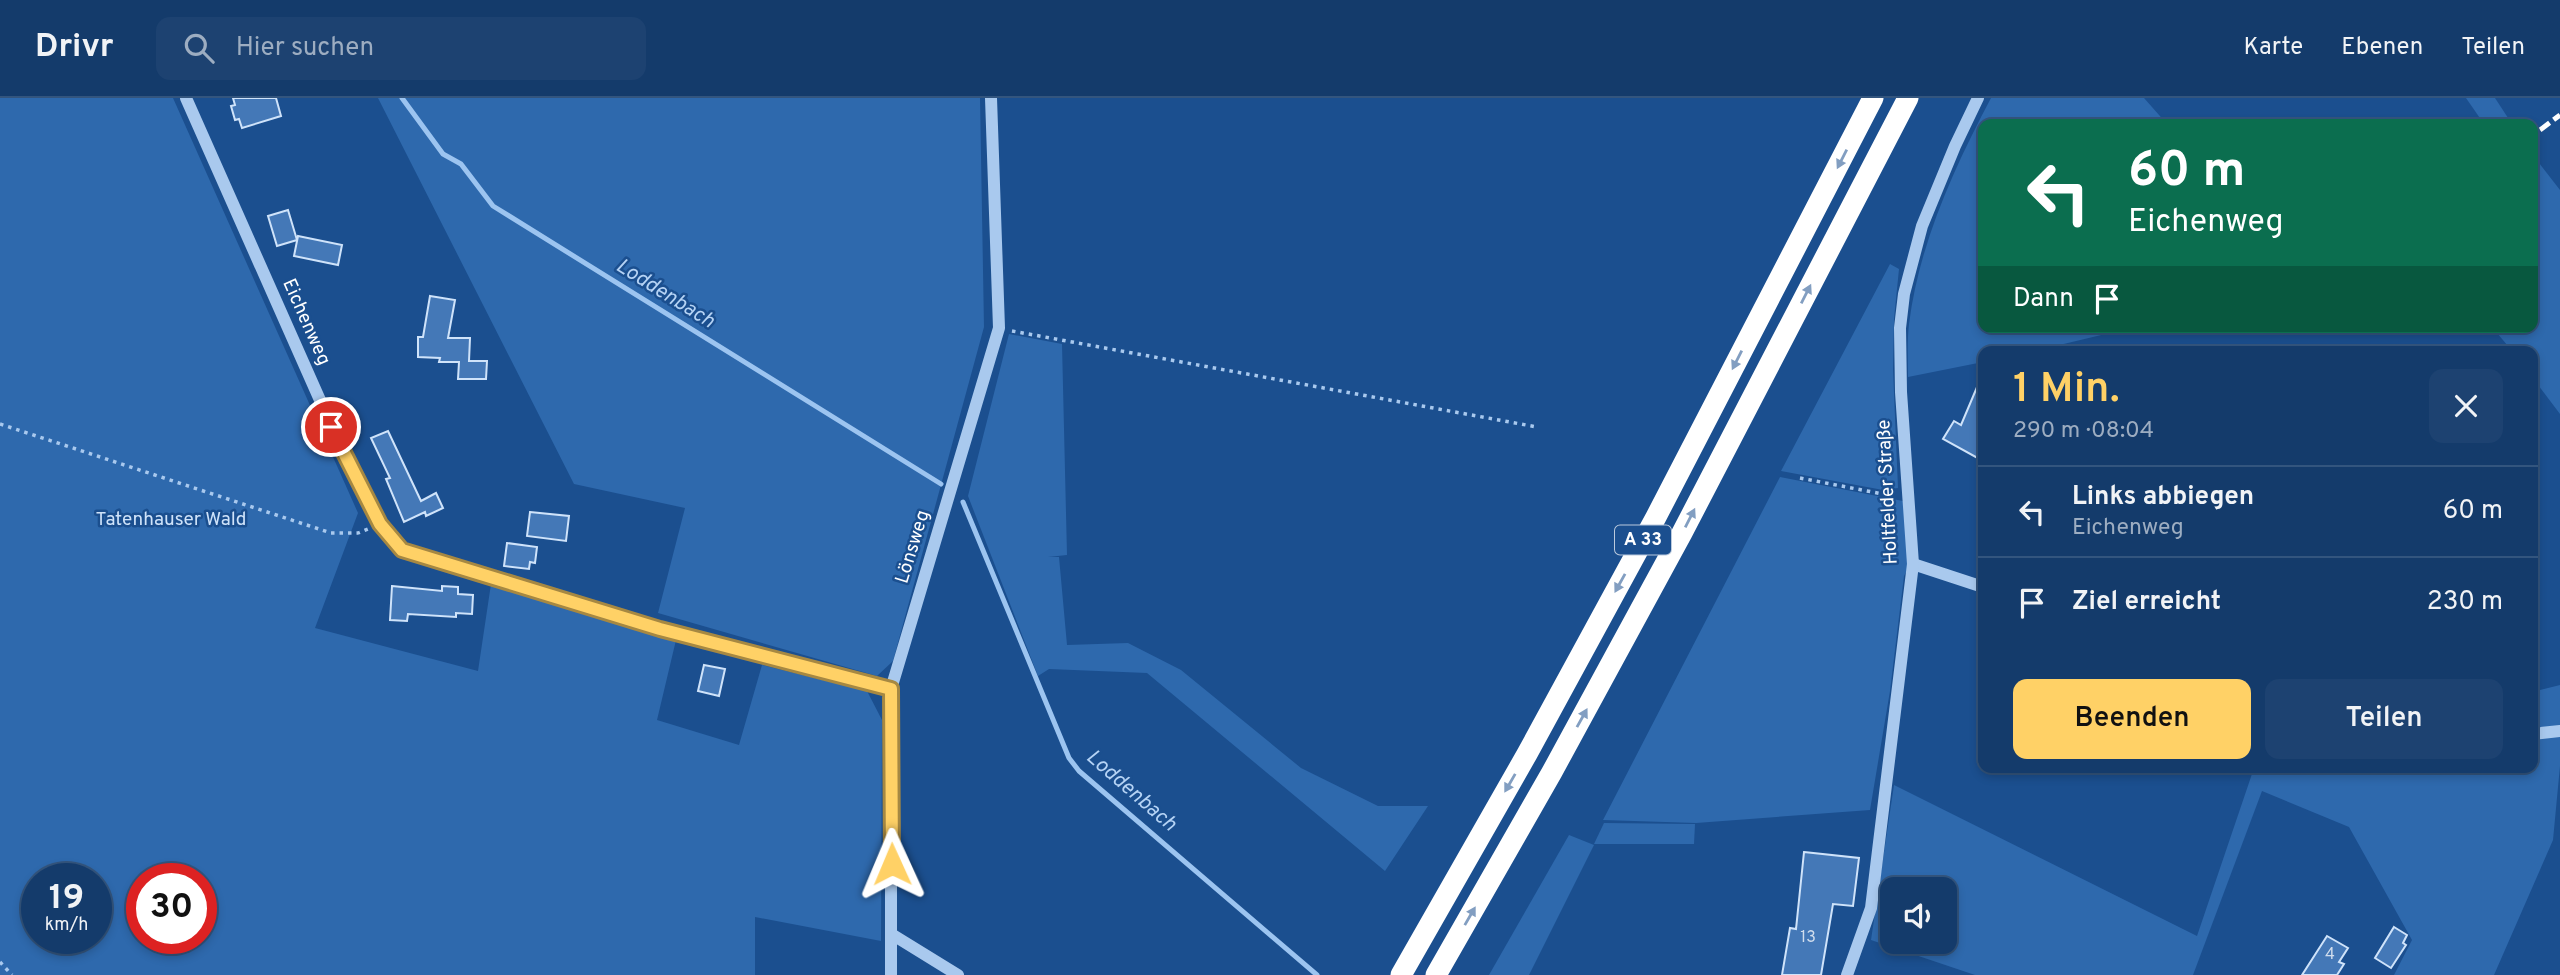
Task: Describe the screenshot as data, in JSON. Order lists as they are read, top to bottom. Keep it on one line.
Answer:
{"streets":{"highway":["A 33"],"street":["Eichenweg","Holtfelder Straße","Lönsweg"]},"crossings":[["Eichenweg","Lönsweg"]],"water":["Loddenbach"],"parks":["Tatenhauser Wald"],"house_numbers":["13","4"],"page":{"header":"Drivr","search":"Hier suchen","nav":["Karte","Ebenen","Teilen"],"turn":["60 m","Eichenweg"],"then":"Dann","heading":["1 Min.","290 m · 08:04"],"list":[{"name":"Links abbiegen","note":"Eichenweg","value":"60 m"},{"name":"Ziel erreicht","value":"230 m"}],"buttons":["Beenden","Teilen"],"speed":"19 km/h","limit":"30"}}
